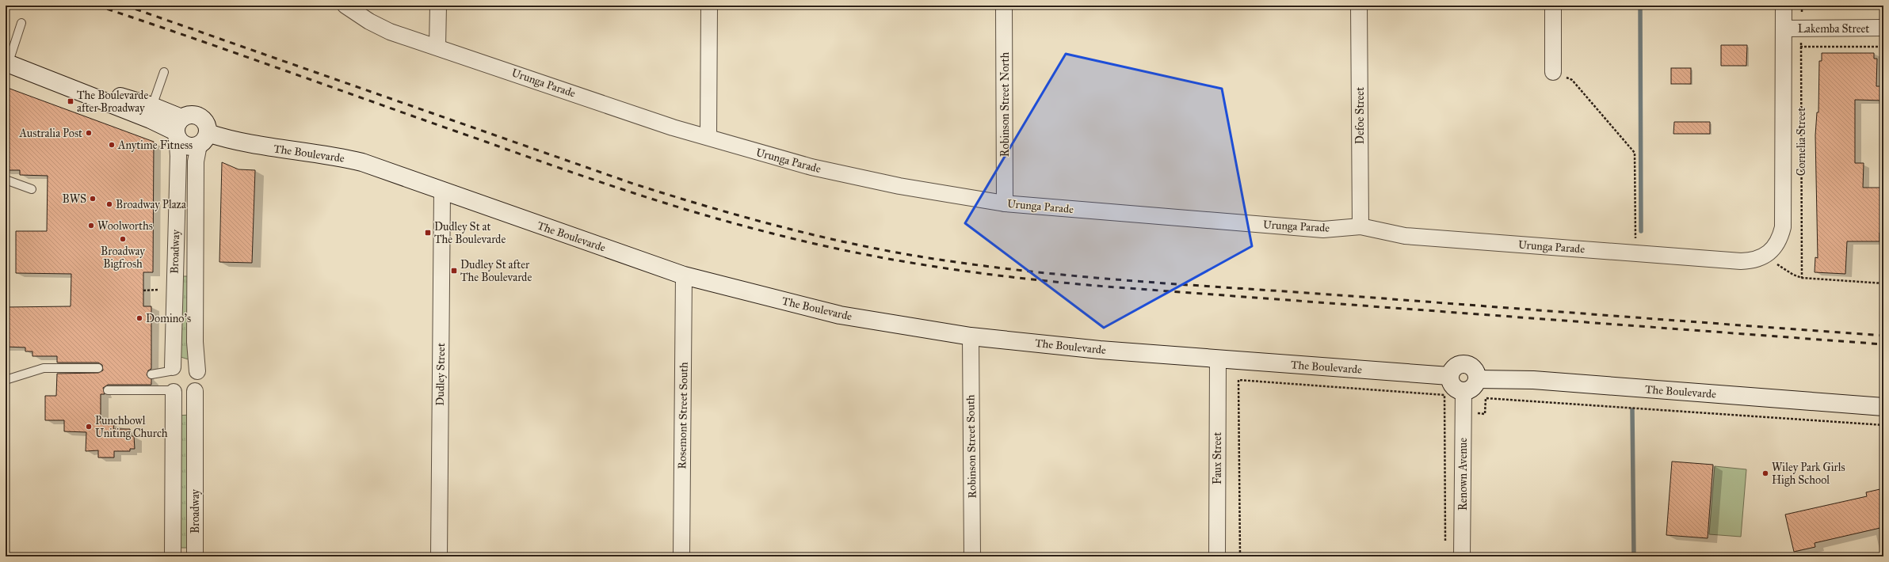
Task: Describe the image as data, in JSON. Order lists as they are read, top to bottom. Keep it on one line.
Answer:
{"streets":{"street":["Lakemba Street","Urunga Parade","Robinson Street North","Defoe Street","Cornelia Street","The Boulevarde","Broadway","Dudley Street","Rosemont Street South","Robinson Street South","Faux Street","Renown Avenue"]},"crossings":[["Lakemba Street","Cornelia Street"],["Urunga Parade","Robinson Street North"],["Urunga Parade","Defoe Street"],["Urunga Parade","Cornelia Street"],["The Boulevarde","Broadway"],["The Boulevarde","Dudley Street"],["The Boulevarde","Rosemont Street South"],["The Boulevarde","Robinson Street South"],["The Boulevarde","Faux Street"],["The Boulevarde","Renown Avenue"]],"places":{"transit":["The Boulevarde after Broadway","Dudley St at The Boulevarde","Dudley St after The Boulevarde"],"other":["Australia Post","Anytime Fitness","BWS","Broadway Plaza","Woolworths","Broadway Bigfrosh","Domino's","Punchbowl Uniting Church","Wiley Park Girls High School"]}}
